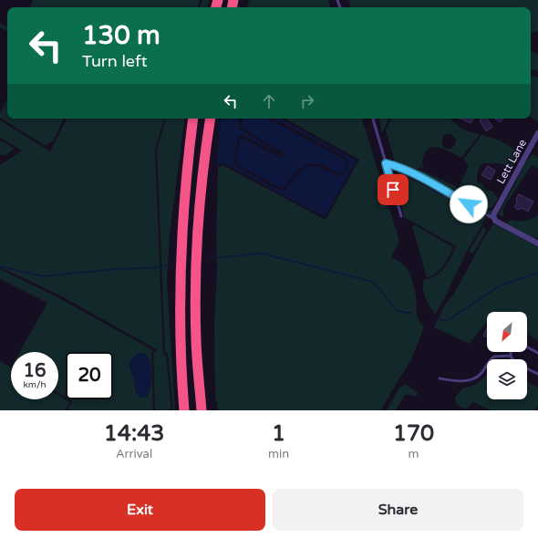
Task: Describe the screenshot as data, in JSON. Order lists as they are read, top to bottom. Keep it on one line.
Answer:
{"streets":{"street":["Lett Lane"]},"north":"bottom left","page":{"turn":["130 m","Turn left"],"speed":"16 km/h","limit":"20","eta":["14:43","Arrival","1","min","170","m"],"buttons":["Exit","Share"]}}
